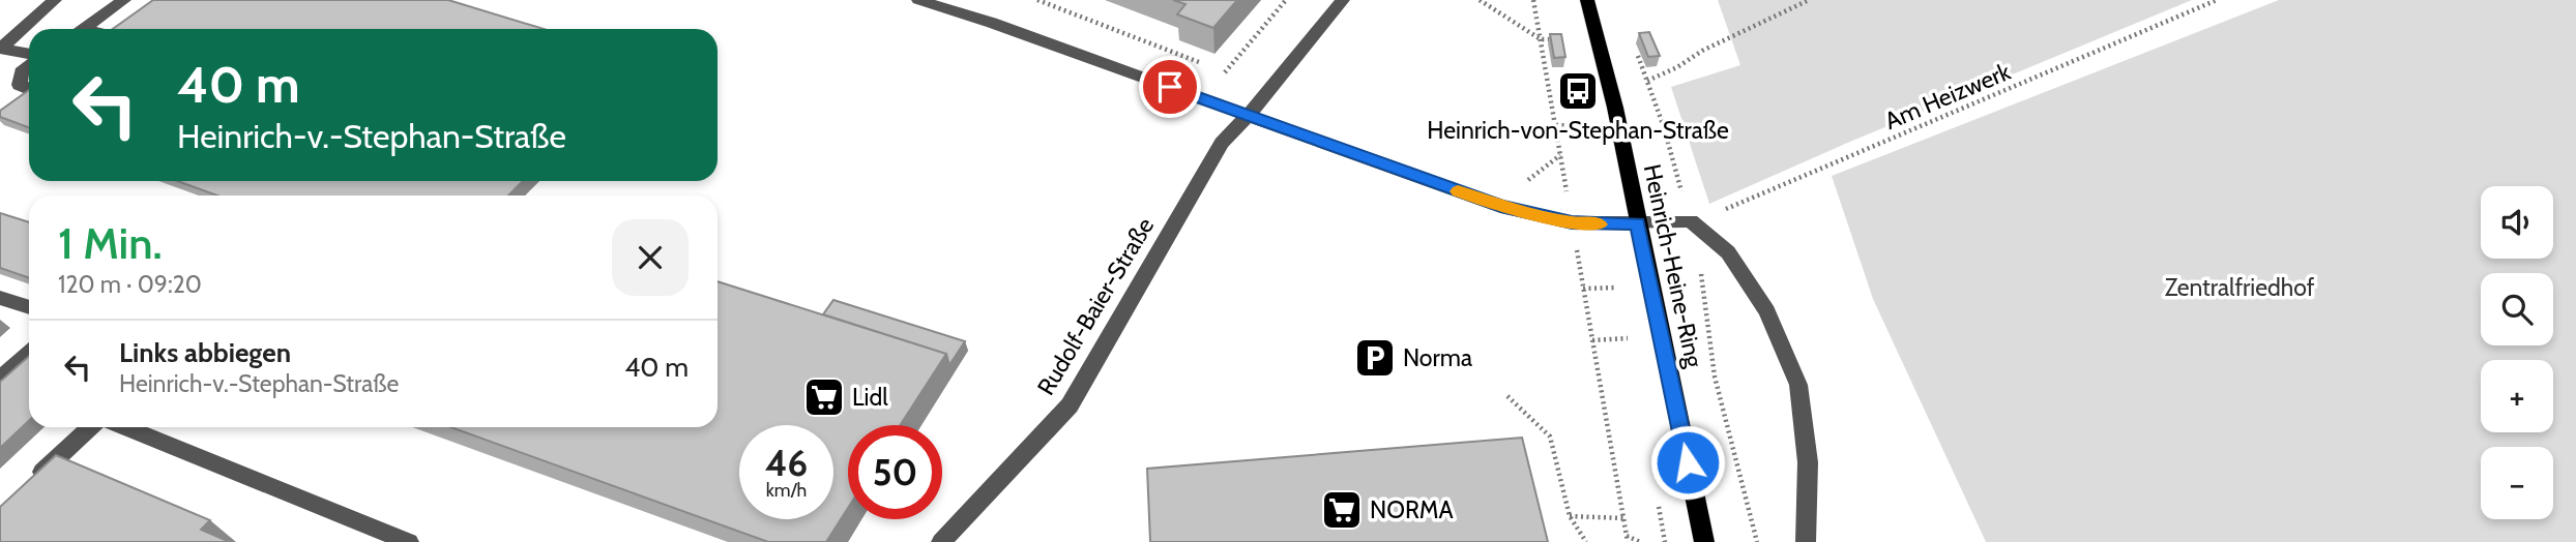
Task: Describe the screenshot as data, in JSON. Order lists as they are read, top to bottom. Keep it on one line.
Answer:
{"streets":{"main road":["Heinrich-Heine-Ring"],"street":["Rudolf-Baier-Straße"],"path":["Am Heizwerk"]},"parks":["Zentralfriedhof"],"places":{"bus stop":["Heinrich-von-Stephan-Straße"],"parking":["Norma"],"supermarket":["Lidl","NORMA"]},"page":{"turn":["40 m","Heinrich-v.-Stephan-Straße"],"map_buttons":["+","−"],"heading":["1 Min.","120 m · 09:20"],"list":[{"name":"Links abbiegen","note":"Heinrich-v.-Stephan-Straße","value":"40 m"}],"speed":"46 km/h","limit":"50"}}
